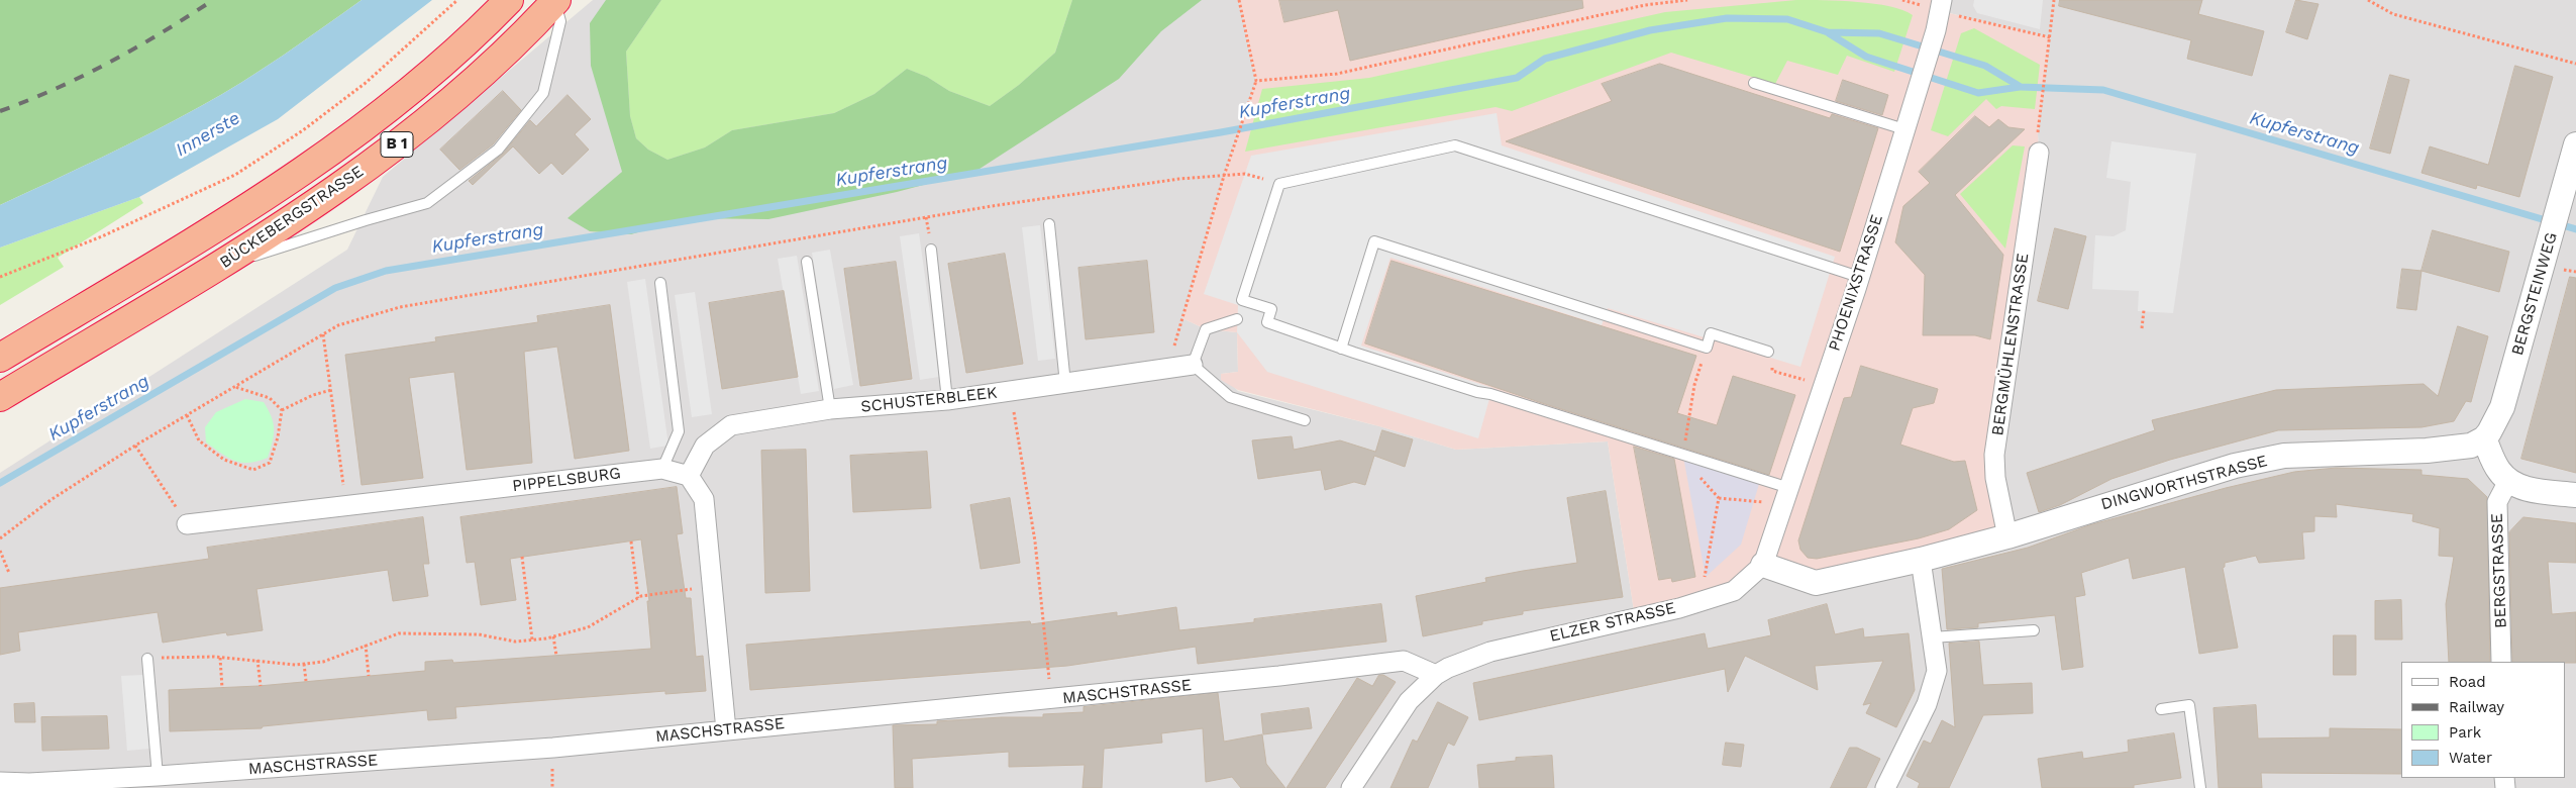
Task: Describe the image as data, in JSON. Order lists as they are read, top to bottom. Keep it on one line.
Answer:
{"streets":{"highway":["B 1","BÜCKEBERGSTRASSE"],"street":["PHOENIXSTRASSE","BERGSTEINWEG","BERGMÜHLENSTRASSE","SCHUSTERBLEEK","PIPPELSBURG","DINGWORTHSTRASSE","BERGSTRASSE","ELZER STRASSE","MASCHSTRASSE"]},"crossings":[["PHOENIXSTRASSE","ELZER STRASSE"],["BERGSTEINWEG","DINGWORTHSTRASSE"],["BERGMÜHLENSTRASSE","DINGWORTHSTRASSE"],["SCHUSTERBLEEK","PIPPELSBURG"],["ELZER STRASSE","MASCHSTRASSE"]],"water":["Kupferstrang","Innerste"],"legend":["Road","Railway","Park","Water"]}
